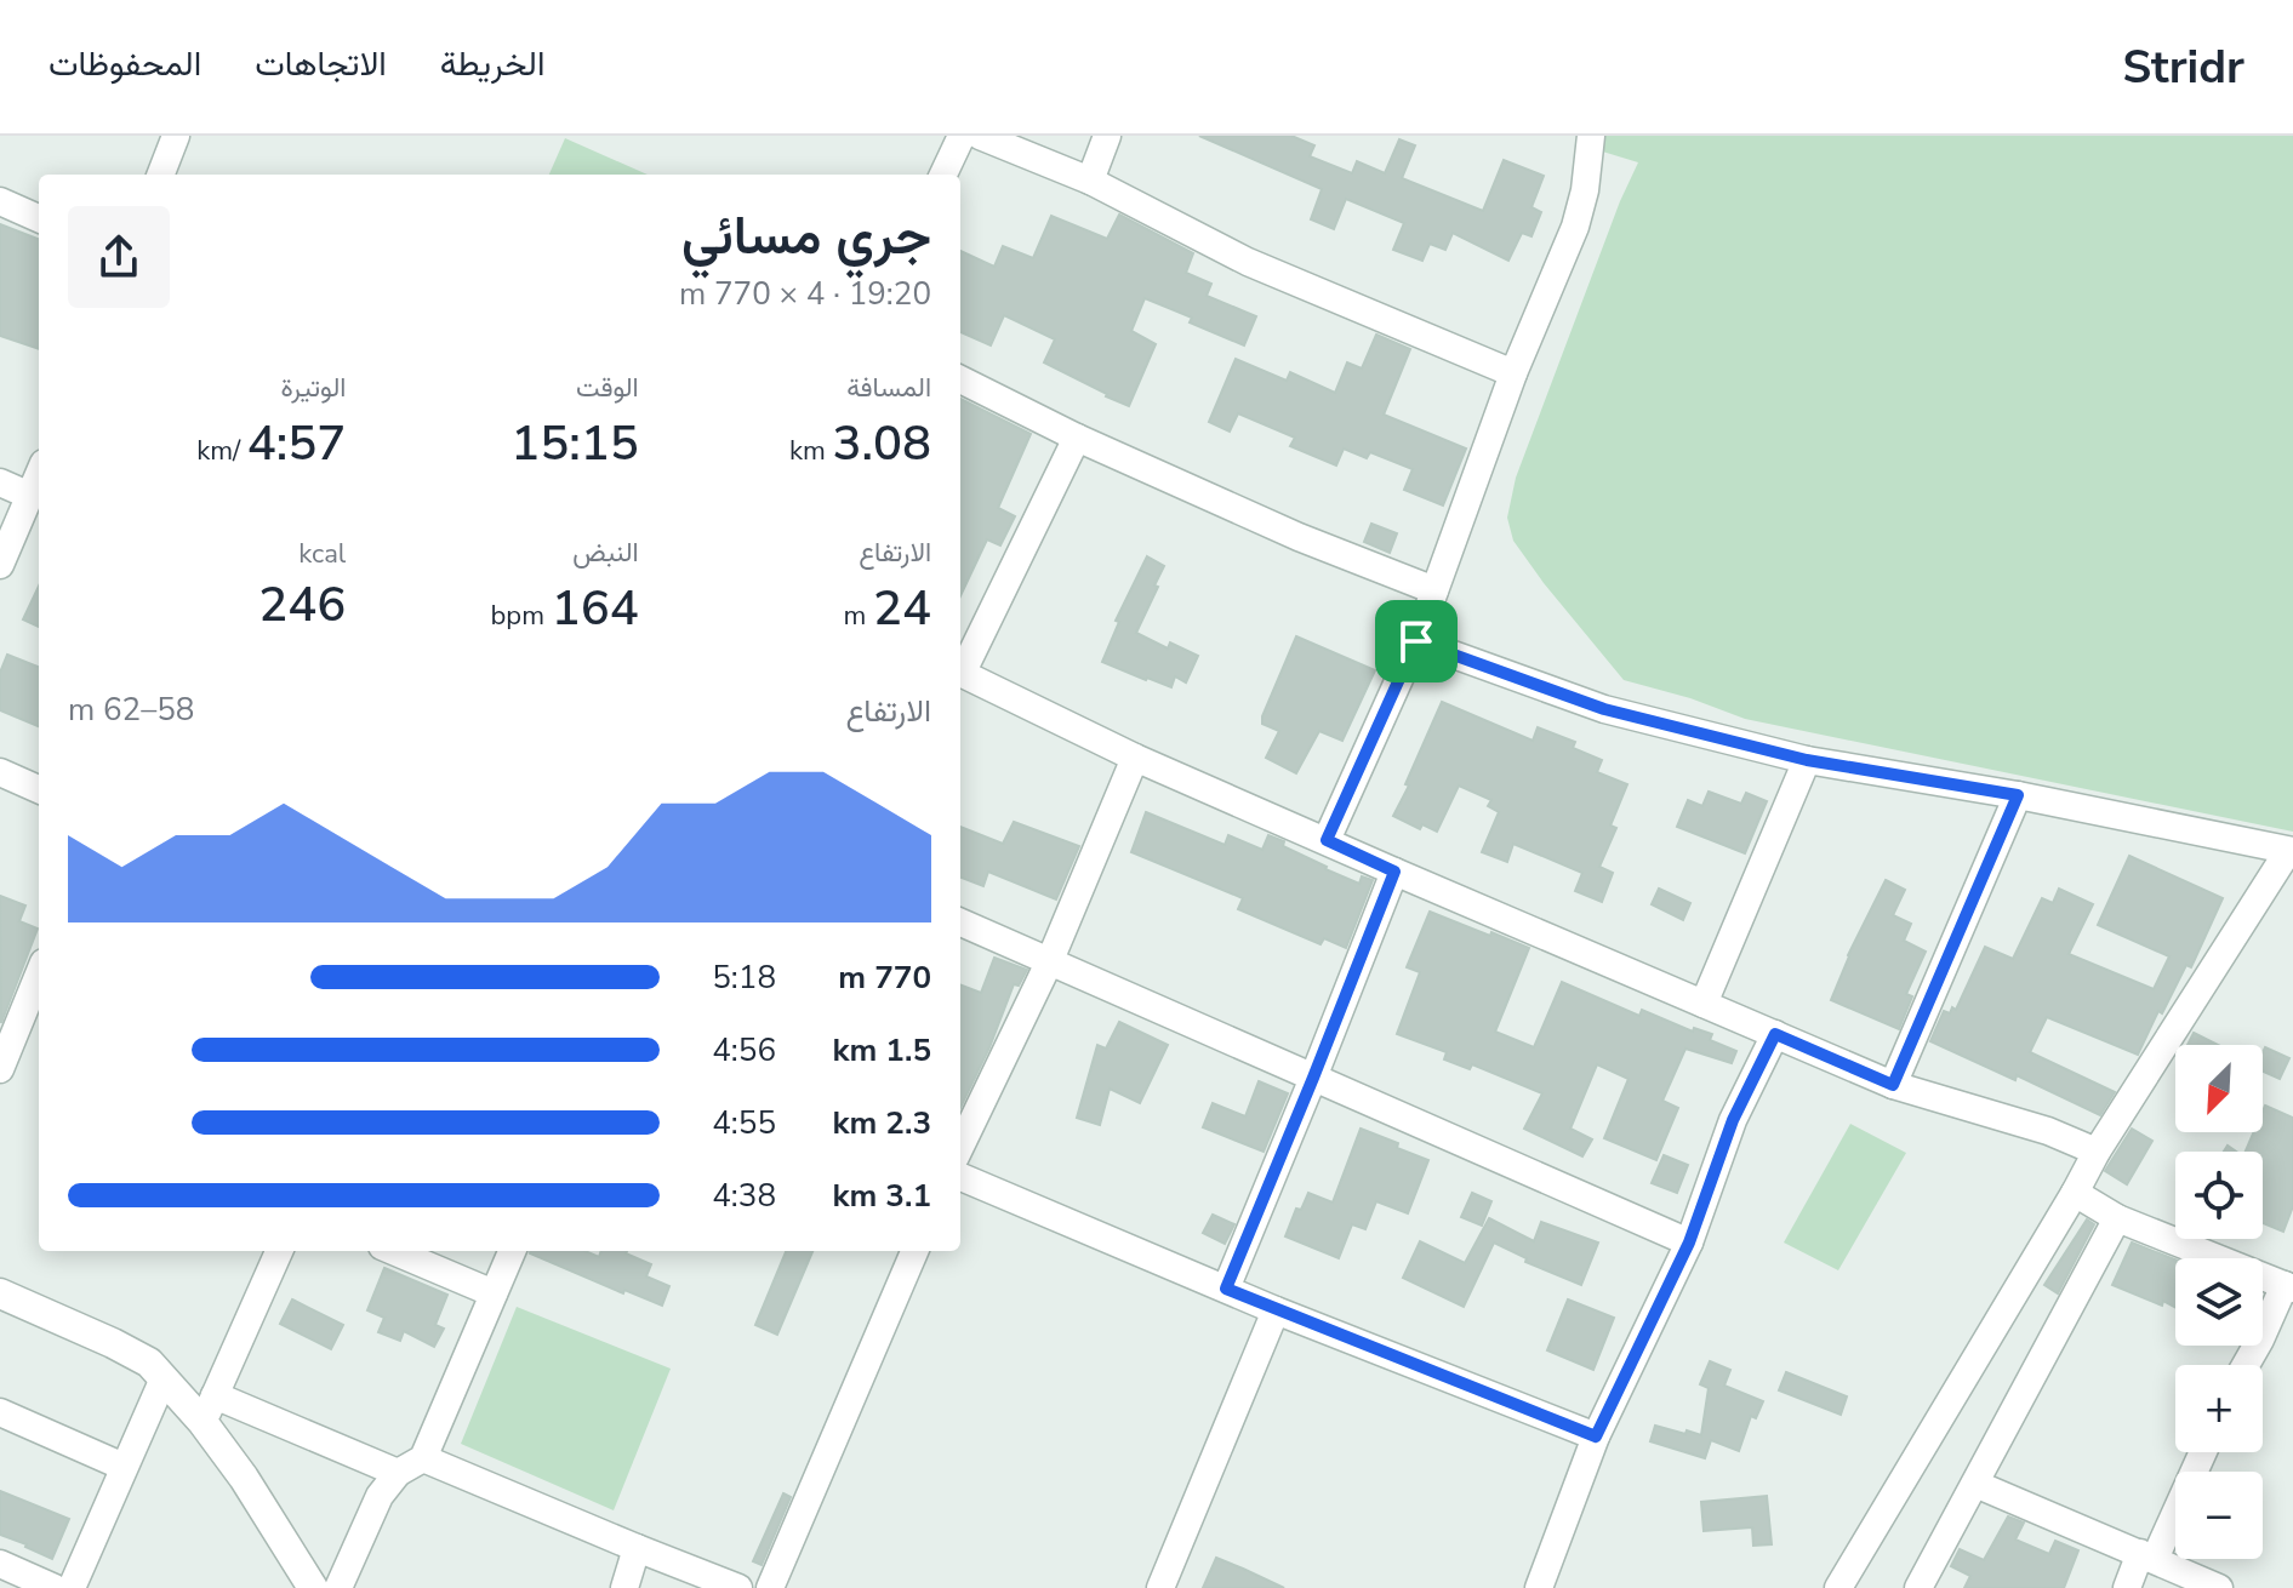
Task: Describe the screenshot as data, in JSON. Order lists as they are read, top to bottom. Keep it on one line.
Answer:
{"north":"bottom left","page":{"header":"Stridr","nav":["الخريطة","الاتجاهات","المحفوظات"],"heading":["جري مسائي","19:20 · 4 × 770 m"],"stats":[["المسافة","3.08 km"],["الوقت","15:15"],["الوتيرة","4:57 /km"],["الارتفاع","24 m"],["النبض","164 bpm"],["kcal","246"]],"chart":["الارتفاع","58–62 m"],"list":[{"name":"770 m","note":"5:18"},{"name":"1.5 km","note":"4:56"},{"name":"2.3 km","note":"4:55"},{"name":"3.1 km","note":"4:38"}],"map_buttons":["+","−"]}}
